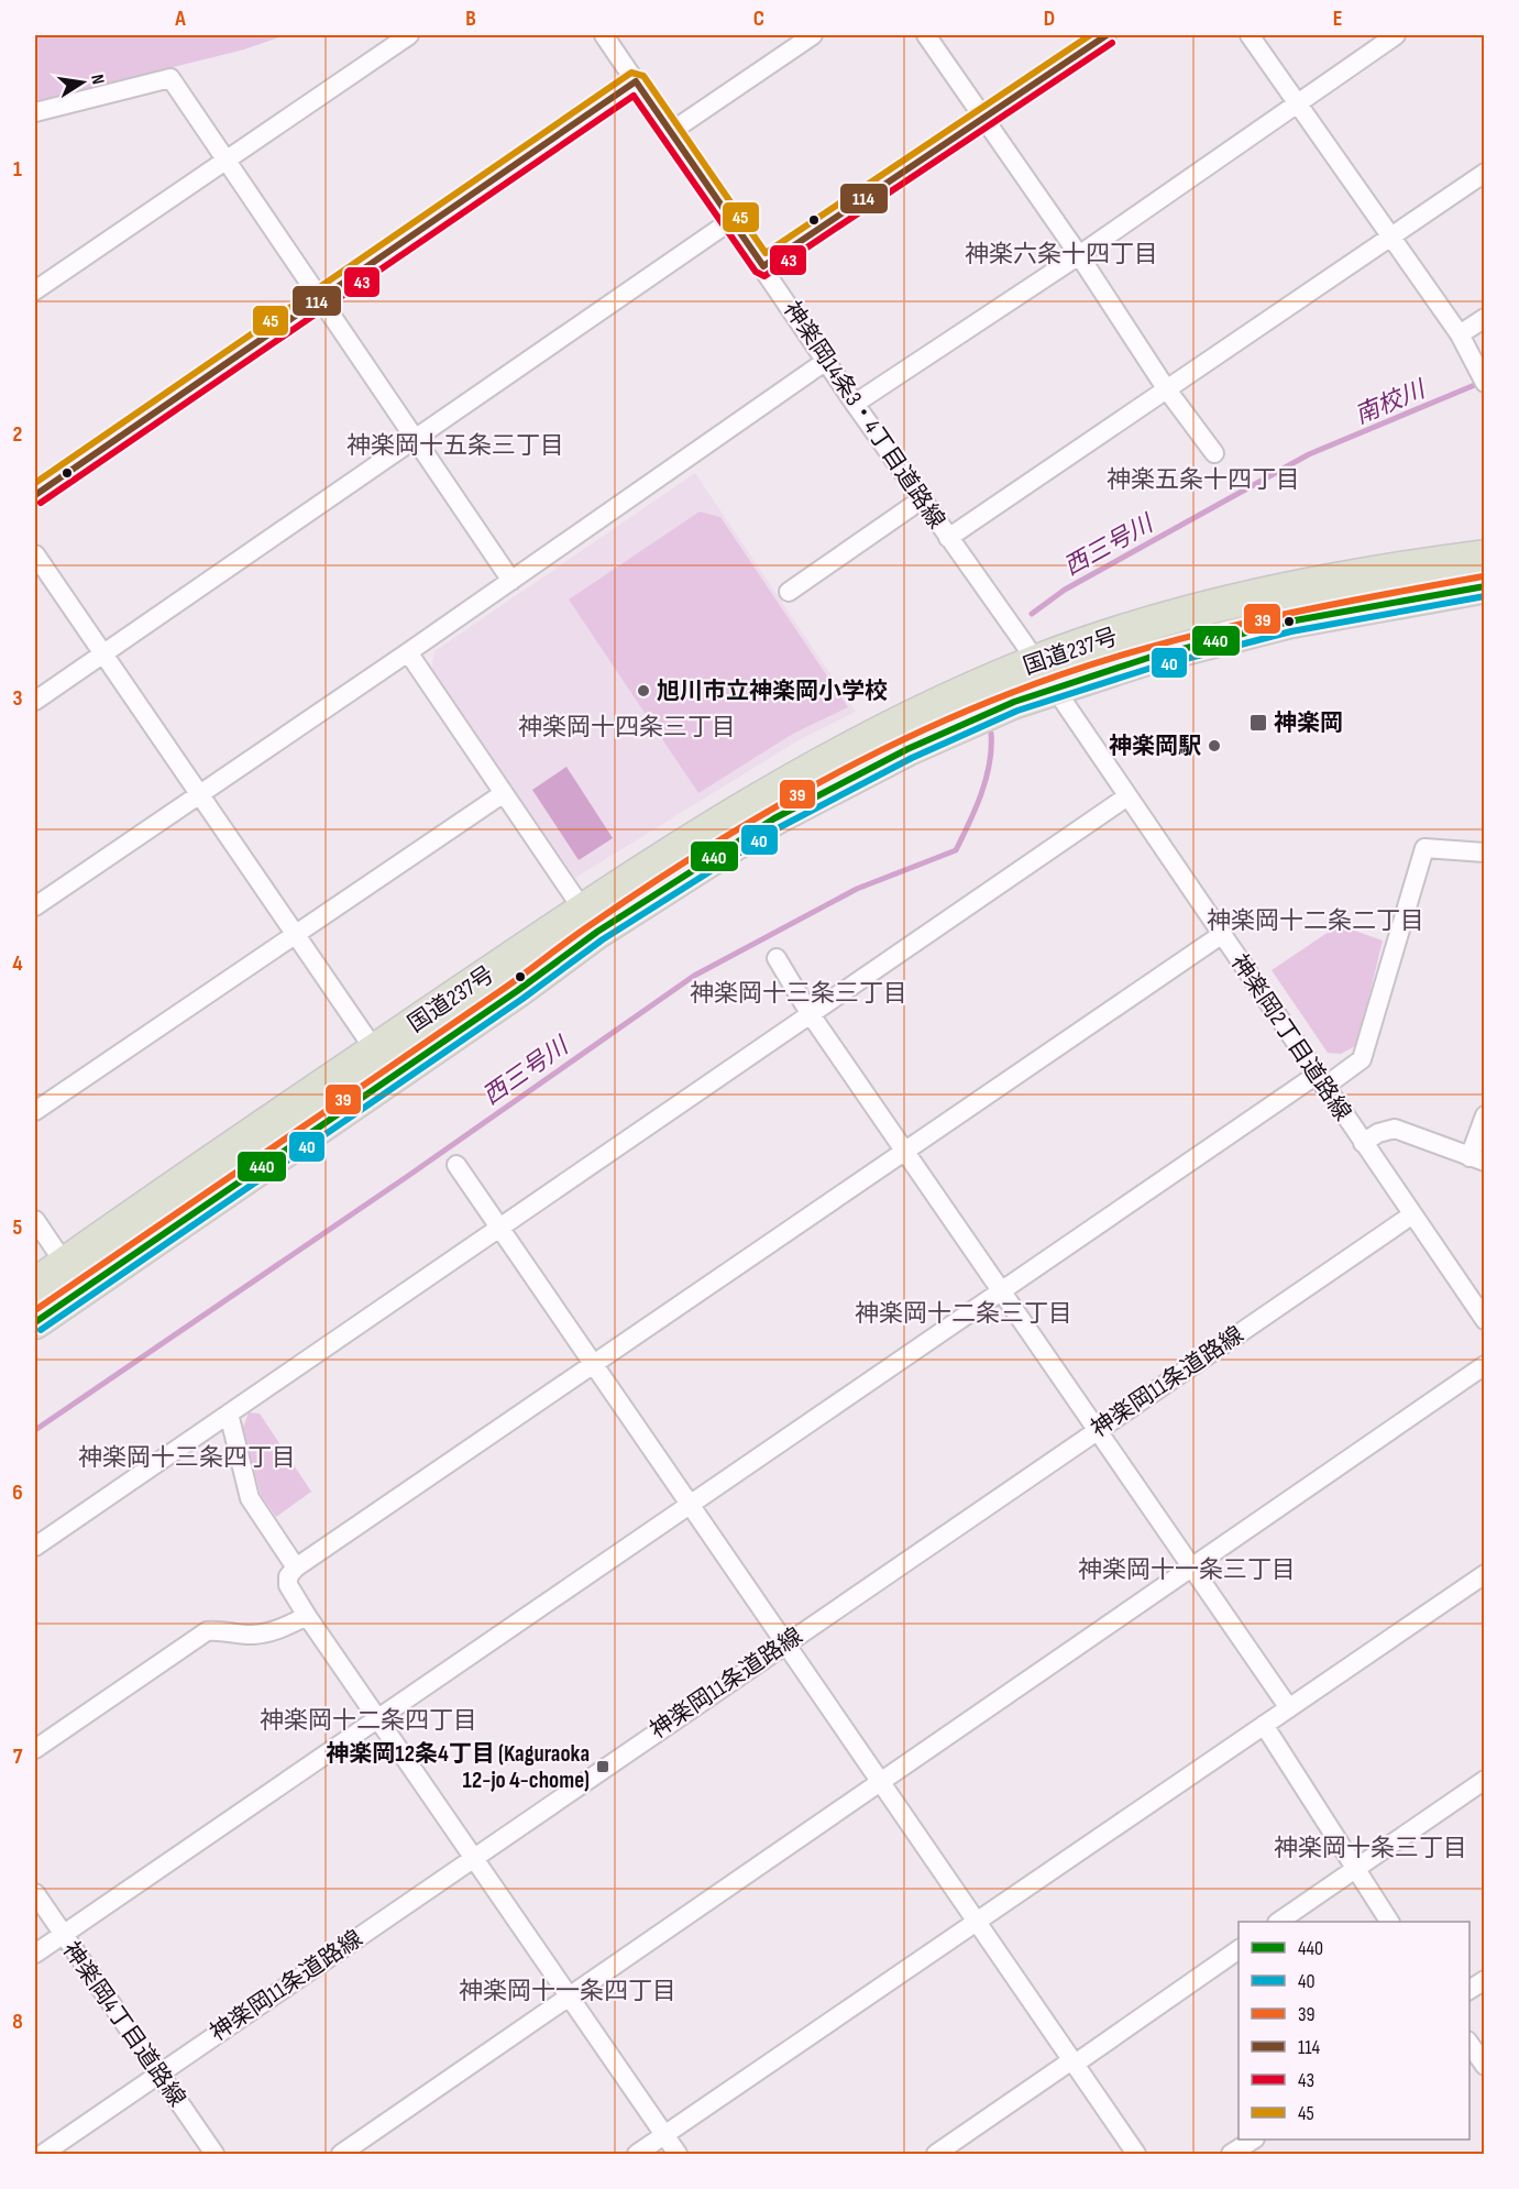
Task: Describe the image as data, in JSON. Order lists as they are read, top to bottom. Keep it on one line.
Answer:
{"streets":{"highway":["国道237号"],"street":["神楽岡14条3・4丁目道路線","神楽岡2丁目道路線","神楽岡11条道路線","神楽岡4丁目道路線"]},"crossings":[["神楽岡14条3・4丁目道路線","国道237号"],["神楽岡14条3・4丁目道路線","神楽岡2丁目道路線"],["国道237号","神楽岡2丁目道路線"],["神楽岡2丁目道路線","神楽岡11条道路線"],["神楽岡11条道路線","神楽岡4丁目道路線"]],"districts":["神楽六条十四丁目","神楽岡十五条三丁目","神楽五条十四丁目","神楽岡十四条三丁目","神楽岡十二条二丁目","神楽岡十三条三丁目","神楽岡十二条三丁目","神楽岡十三条四丁目","神楽岡十一条三丁目","神楽岡十二条四丁目","神楽岡十条三丁目","神楽岡十一条四丁目"],"water":["南校川","西三号川"],"places":{"other":["旭川市立神楽岡小学校","神楽岡駅"],"transit":["神楽岡","神楽岡12条4丁目 (Kaguraoka 12-jo 4-chome)"]},"lines":["transit line 114","transit line 45","transit line 43","transit line 39","transit line 440","transit line 40"],"legend":["440","40","39","114","43","45"],"north":"right","grid":{"columns":["A","B","C","D","E"],"rows":["1","2","3","4","5","6","7","8"]}}
